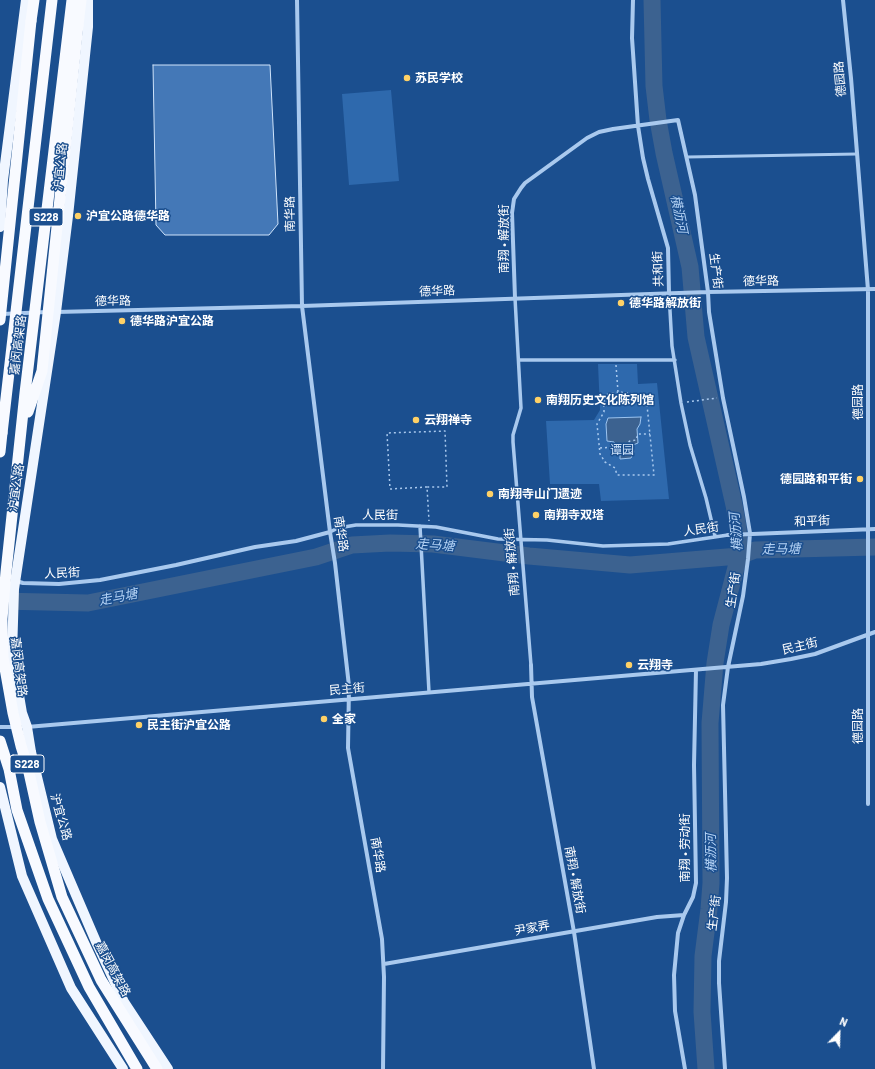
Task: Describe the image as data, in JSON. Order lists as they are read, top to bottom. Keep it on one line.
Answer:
{"streets":{"highway":["S228","嘉闵高架路"],"main road":["沪宜公路"],"street":["德园路","南华路","南翔 • 解放街","共和街","生产街","德华路","人民街","和平街","民主街","南翔 • 劳动街","尹家弄"]},"crossings":[["德园路","德华路"],["德园路","和平街"],["德园路","民主街"],["沪宜公路","德华路"],["沪宜公路","人民街"],["沪宜公路","民主街"],["南华路","德华路"],["南华路","人民街"],["南华路","民主街"],["南华路","尹家弄"],["南翔 • 解放街","共和街"],["南翔 • 解放街","生产街"],["南翔 • 解放街","德华路"],["南翔 • 解放街","人民街"],["南翔 • 解放街","民主街"],["南翔 • 解放街","尹家弄"],["共和街","德华路"],["共和街","人民街"],["生产街","德华路"],["生产街","人民街"],["生产街","和平街"],["生产街","民主街"],["人民街","和平街"],["民主街","南翔 • 劳动街"],["南翔 • 劳动街","尹家弄"]],"water":["横沥河","走马塘"],"parks":["谭园"],"places":["苏民学校","沪宜公路德华路","德华路解放街","德华路沪宜公路","南翔历史文化陈列馆","云翔禅寺","德园路和平街","南翔寺山门遗迹","南翔寺双塔","云翔寺","全家","民主街沪宜公路"],"north":"top right"}
